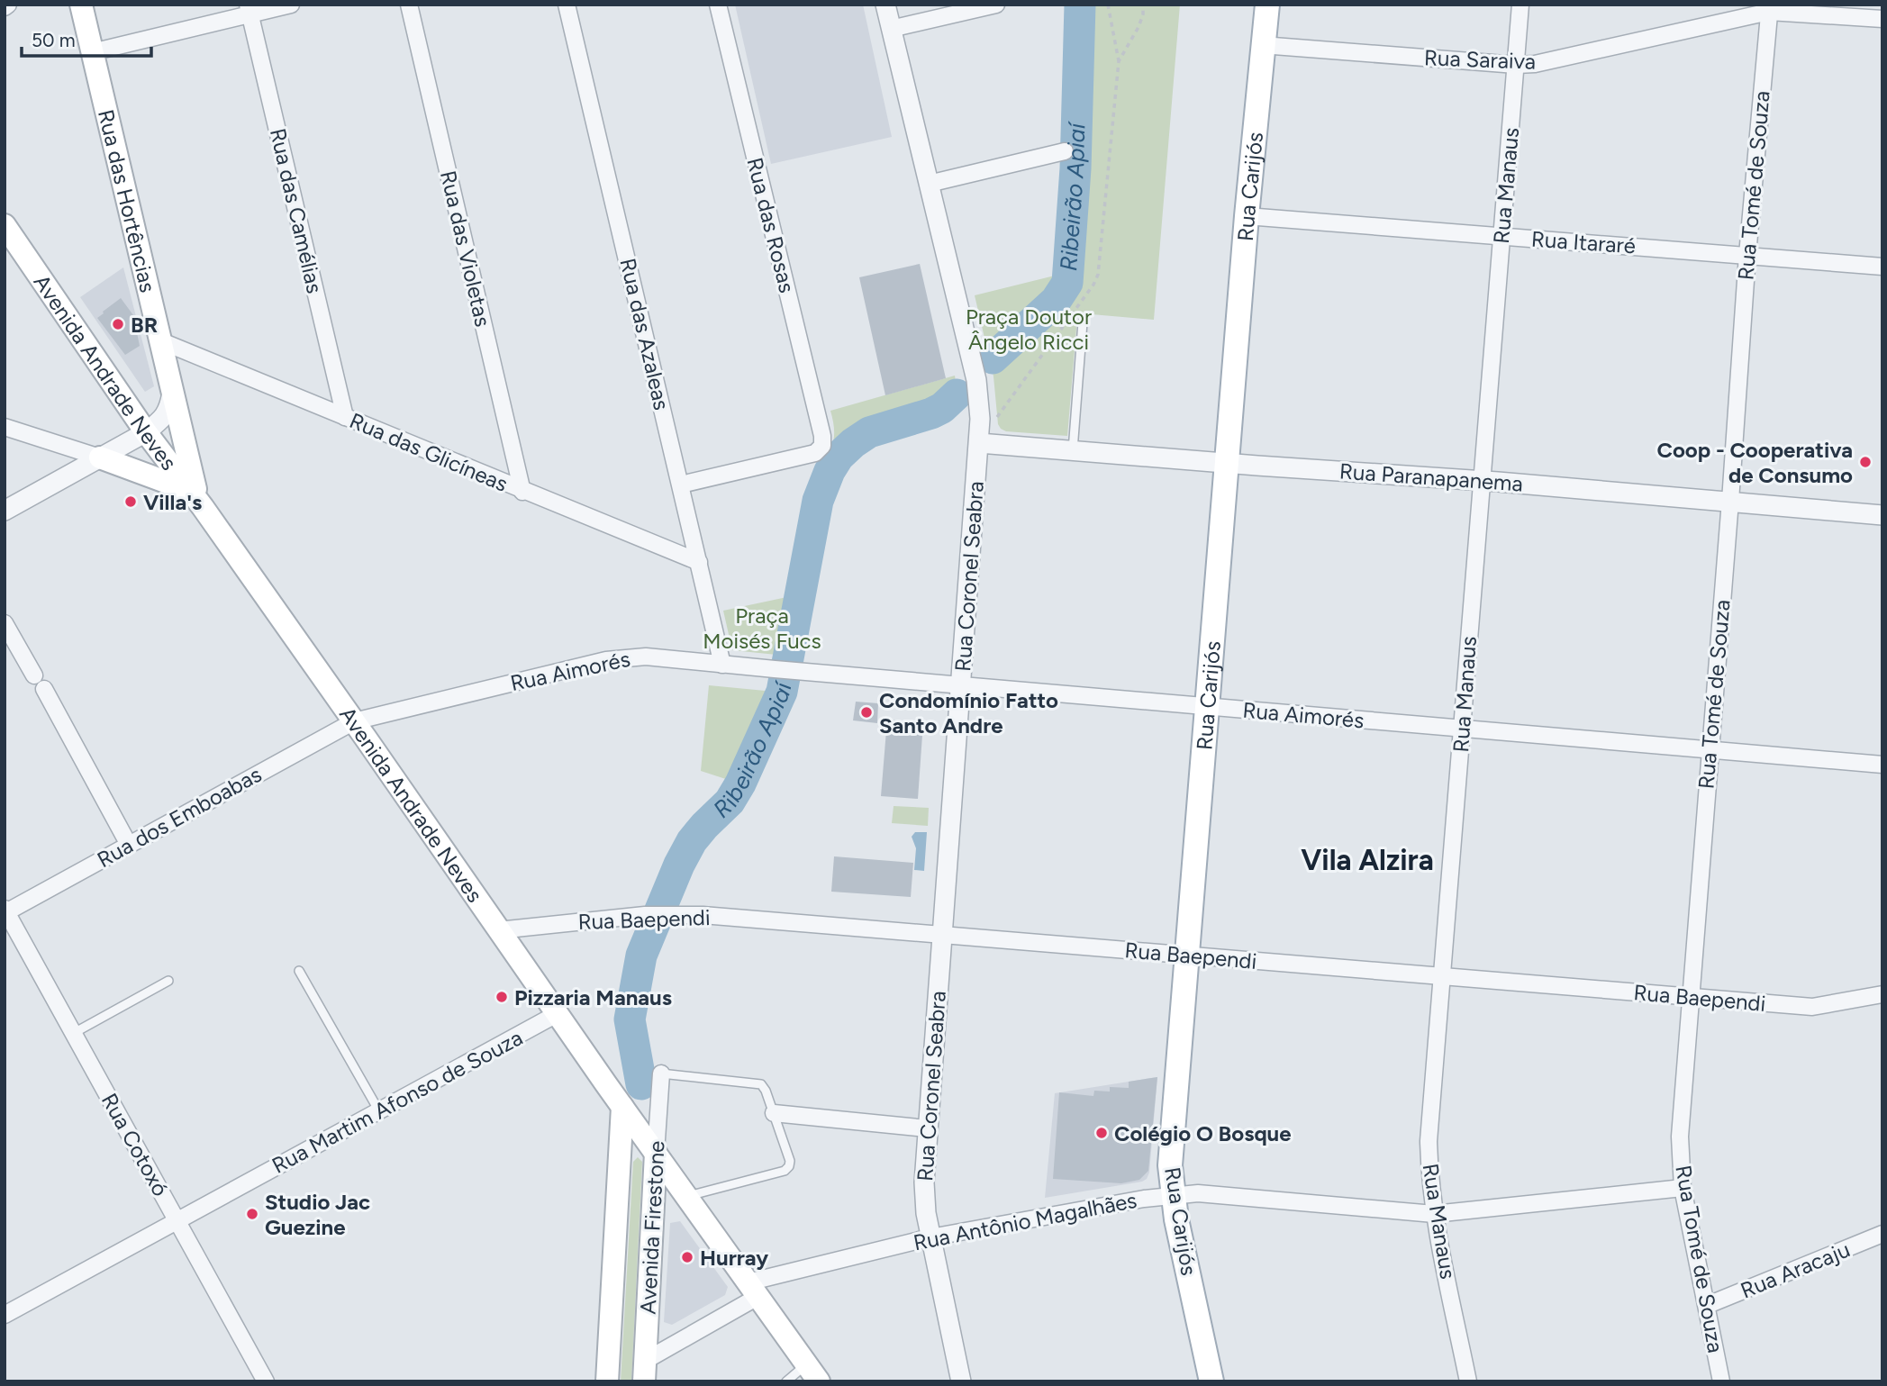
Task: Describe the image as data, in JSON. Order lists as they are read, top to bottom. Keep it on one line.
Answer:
{"streets":{"main road":["Rua Carijós","Rua das Hortências","Avenida Andrade Neves","Avenida Firestone"],"street":["Rua Saraiva","Rua Manaus","Rua Tomé de Souza","Rua das Camélias","Rua das Rosas","Rua Itararé","Rua das Violetas","Rua das Azaleas","Rua das Glicíneas","Rua Paranapanema","Rua Coronel Seabra","Rua Aimorés","Rua dos Emboabas","Rua Baependi","Rua Martim Afonso de Souza","Rua Cotoxó","Rua Antônio Magalhães","Rua Aracaju"]},"crossings":[["Rua Saraiva","Rua Carijós"],["Rua Saraiva","Rua Manaus"],["Rua Saraiva","Rua Tomé de Souza"],["Rua Carijós","Rua Itararé"],["Rua Carijós","Rua Paranapanema"],["Rua Carijós","Rua Aimorés"],["Rua Carijós","Rua Baependi"],["Rua Carijós","Rua Antônio Magalhães"],["Rua Manaus","Rua Itararé"],["Rua Manaus","Rua Paranapanema"],["Rua Manaus","Rua Aimorés"],["Rua Manaus","Rua Baependi"],["Rua Manaus","Rua Antônio Magalhães"],["Rua Tomé de Souza","Rua Itararé"],["Rua Tomé de Souza","Rua Paranapanema"],["Rua Tomé de Souza","Rua Aimorés"],["Rua Tomé de Souza","Rua Baependi"],["Rua Tomé de Souza","Rua Antônio Magalhães"],["Rua Tomé de Souza","Rua Aracaju"],["Rua das Hortências","Avenida Andrade Neves"],["Rua das Hortências","Rua das Glicíneas"],["Rua das Camélias","Rua das Glicíneas"],["Rua das Rosas","Rua das Azaleas"],["Rua das Violetas","Rua das Glicíneas"],["Rua das Azaleas","Rua das Glicíneas"],["Rua das Azaleas","Rua Aimorés"],["Avenida Andrade Neves","Rua Aimorés"],["Avenida Andrade Neves","Rua dos Emboabas"],["Avenida Andrade Neves","Rua Baependi"],["Avenida Andrade Neves","Rua Martim Afonso de Souza"],["Avenida Andrade Neves","Rua Antônio Magalhães"],["Avenida Andrade Neves","Avenida Firestone"],["Rua Paranapanema","Rua Coronel Seabra"],["Rua Coronel Seabra","Rua Aimorés"],["Rua Coronel Seabra","Rua Baependi"],["Rua Coronel Seabra","Rua Antônio Magalhães"],["Rua Aimorés","Rua dos Emboabas"],["Rua dos Emboabas","Rua Cotoxó"],["Rua Martim Afonso de Souza","Rua Cotoxó"],["Rua Antônio Magalhães","Avenida Firestone"]],"districts":["Vila Alzira"],"water":["Ribeirão Apiaí"],"parks":["Praça Doutor Ângelo Ricci","Praça Moisés Fucs"],"places":["BR","Coop - Cooperativa de Consumo","Villa's","Condomínio Fatto Santo Andre","Pizzaria Manaus","Colégio O Bosque","Studio Jac Guezine","Hurray"],"scale_bar":"50 m"}
